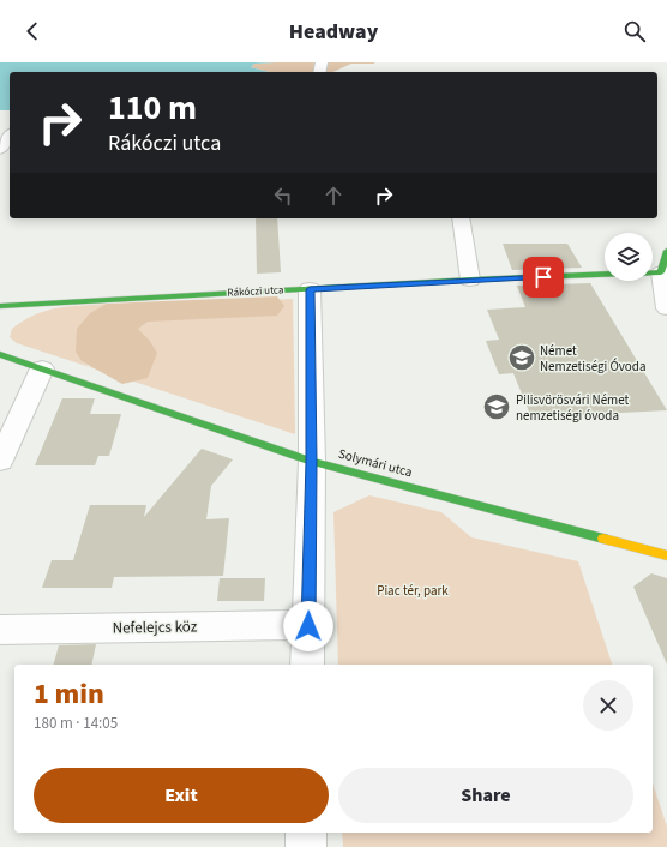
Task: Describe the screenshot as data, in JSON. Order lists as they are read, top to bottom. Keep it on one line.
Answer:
{"streets":{"street":["Rákóczi utca","Solymári utca","Nefelejcs köz"]},"parks":["Piac tér, park"],"places":{"school or university":["Német Nemzetiségi Óvoda","Pilisvörösvári Német nemzetiségi óvoda"]},"page":{"header":"Headway","turn":["110 m","Rákóczi utca"],"heading":["1 min","180 m · 14:05"],"buttons":["Exit","Share"]}}
